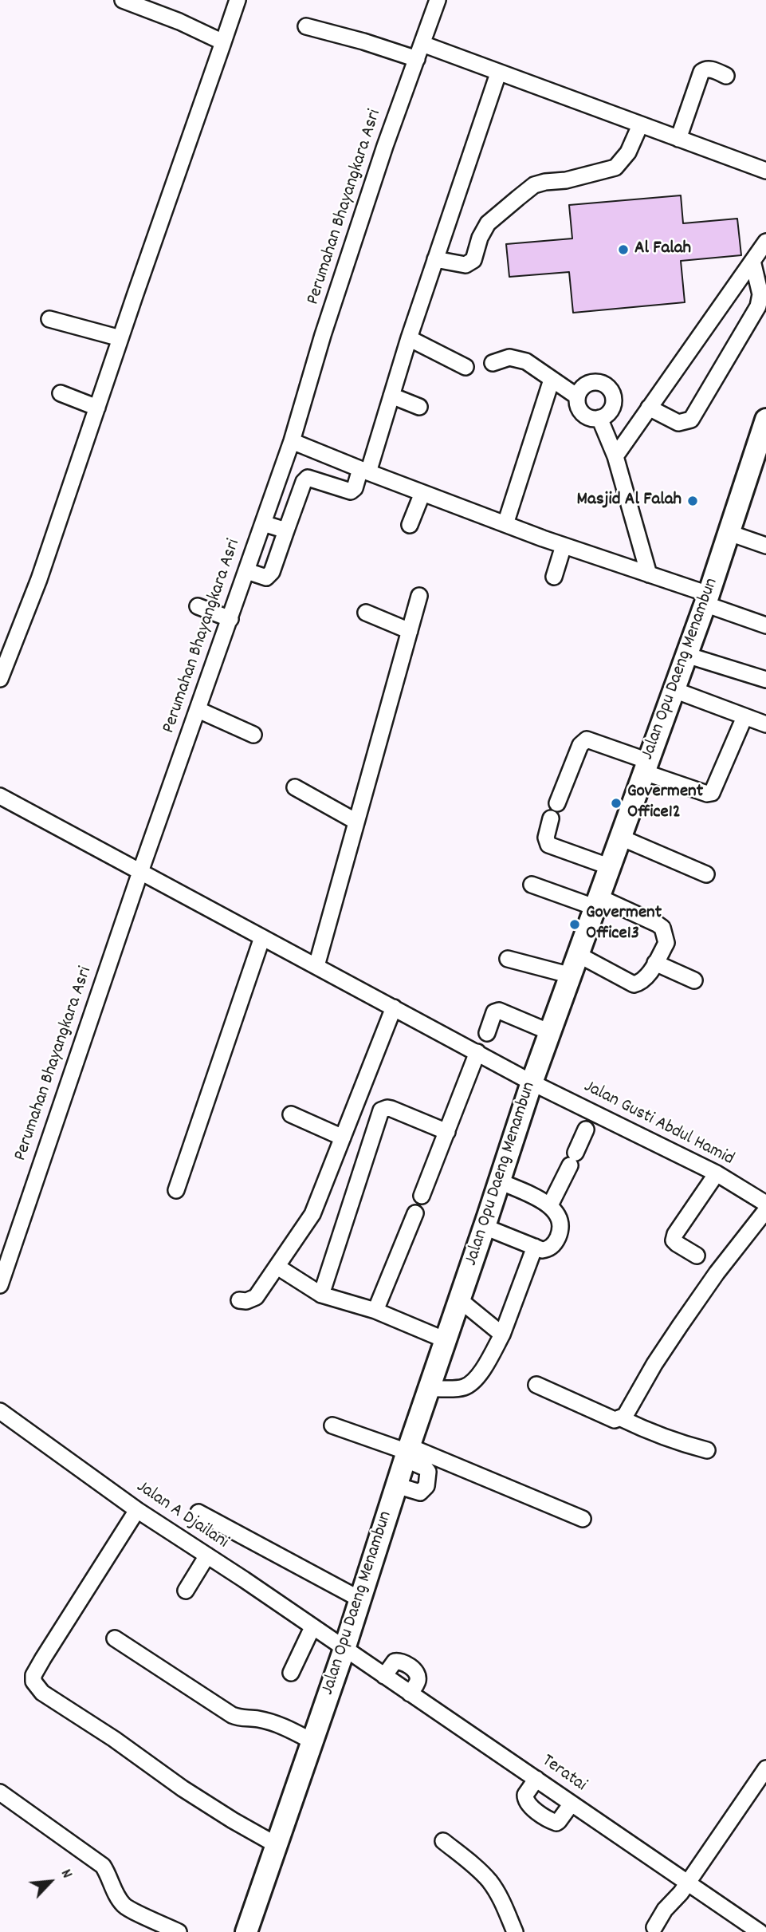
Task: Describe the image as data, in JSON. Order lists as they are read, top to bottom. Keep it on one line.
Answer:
{"streets":{"highway":["Jalan Opu Daeng Menambun"],"street":["Perumahan Bhayangkara Asri","Jalan Gusti Abdul Hamid","Jalan A Djailani","Teratai"]},"crossings":[["Perumahan Bhayangkara Asri","Jalan Gusti Abdul Hamid"],["Jalan Opu Daeng Menambun","Jalan Gusti Abdul Hamid"],["Jalan Opu Daeng Menambun","Jalan A Djailani"],["Jalan Opu Daeng Menambun","Teratai"],["Jalan A Djailani","Teratai"]],"places":["Al Falah","Masjid Al Falah","Goverment Office12","Goverment Office13"],"north":"top right"}
